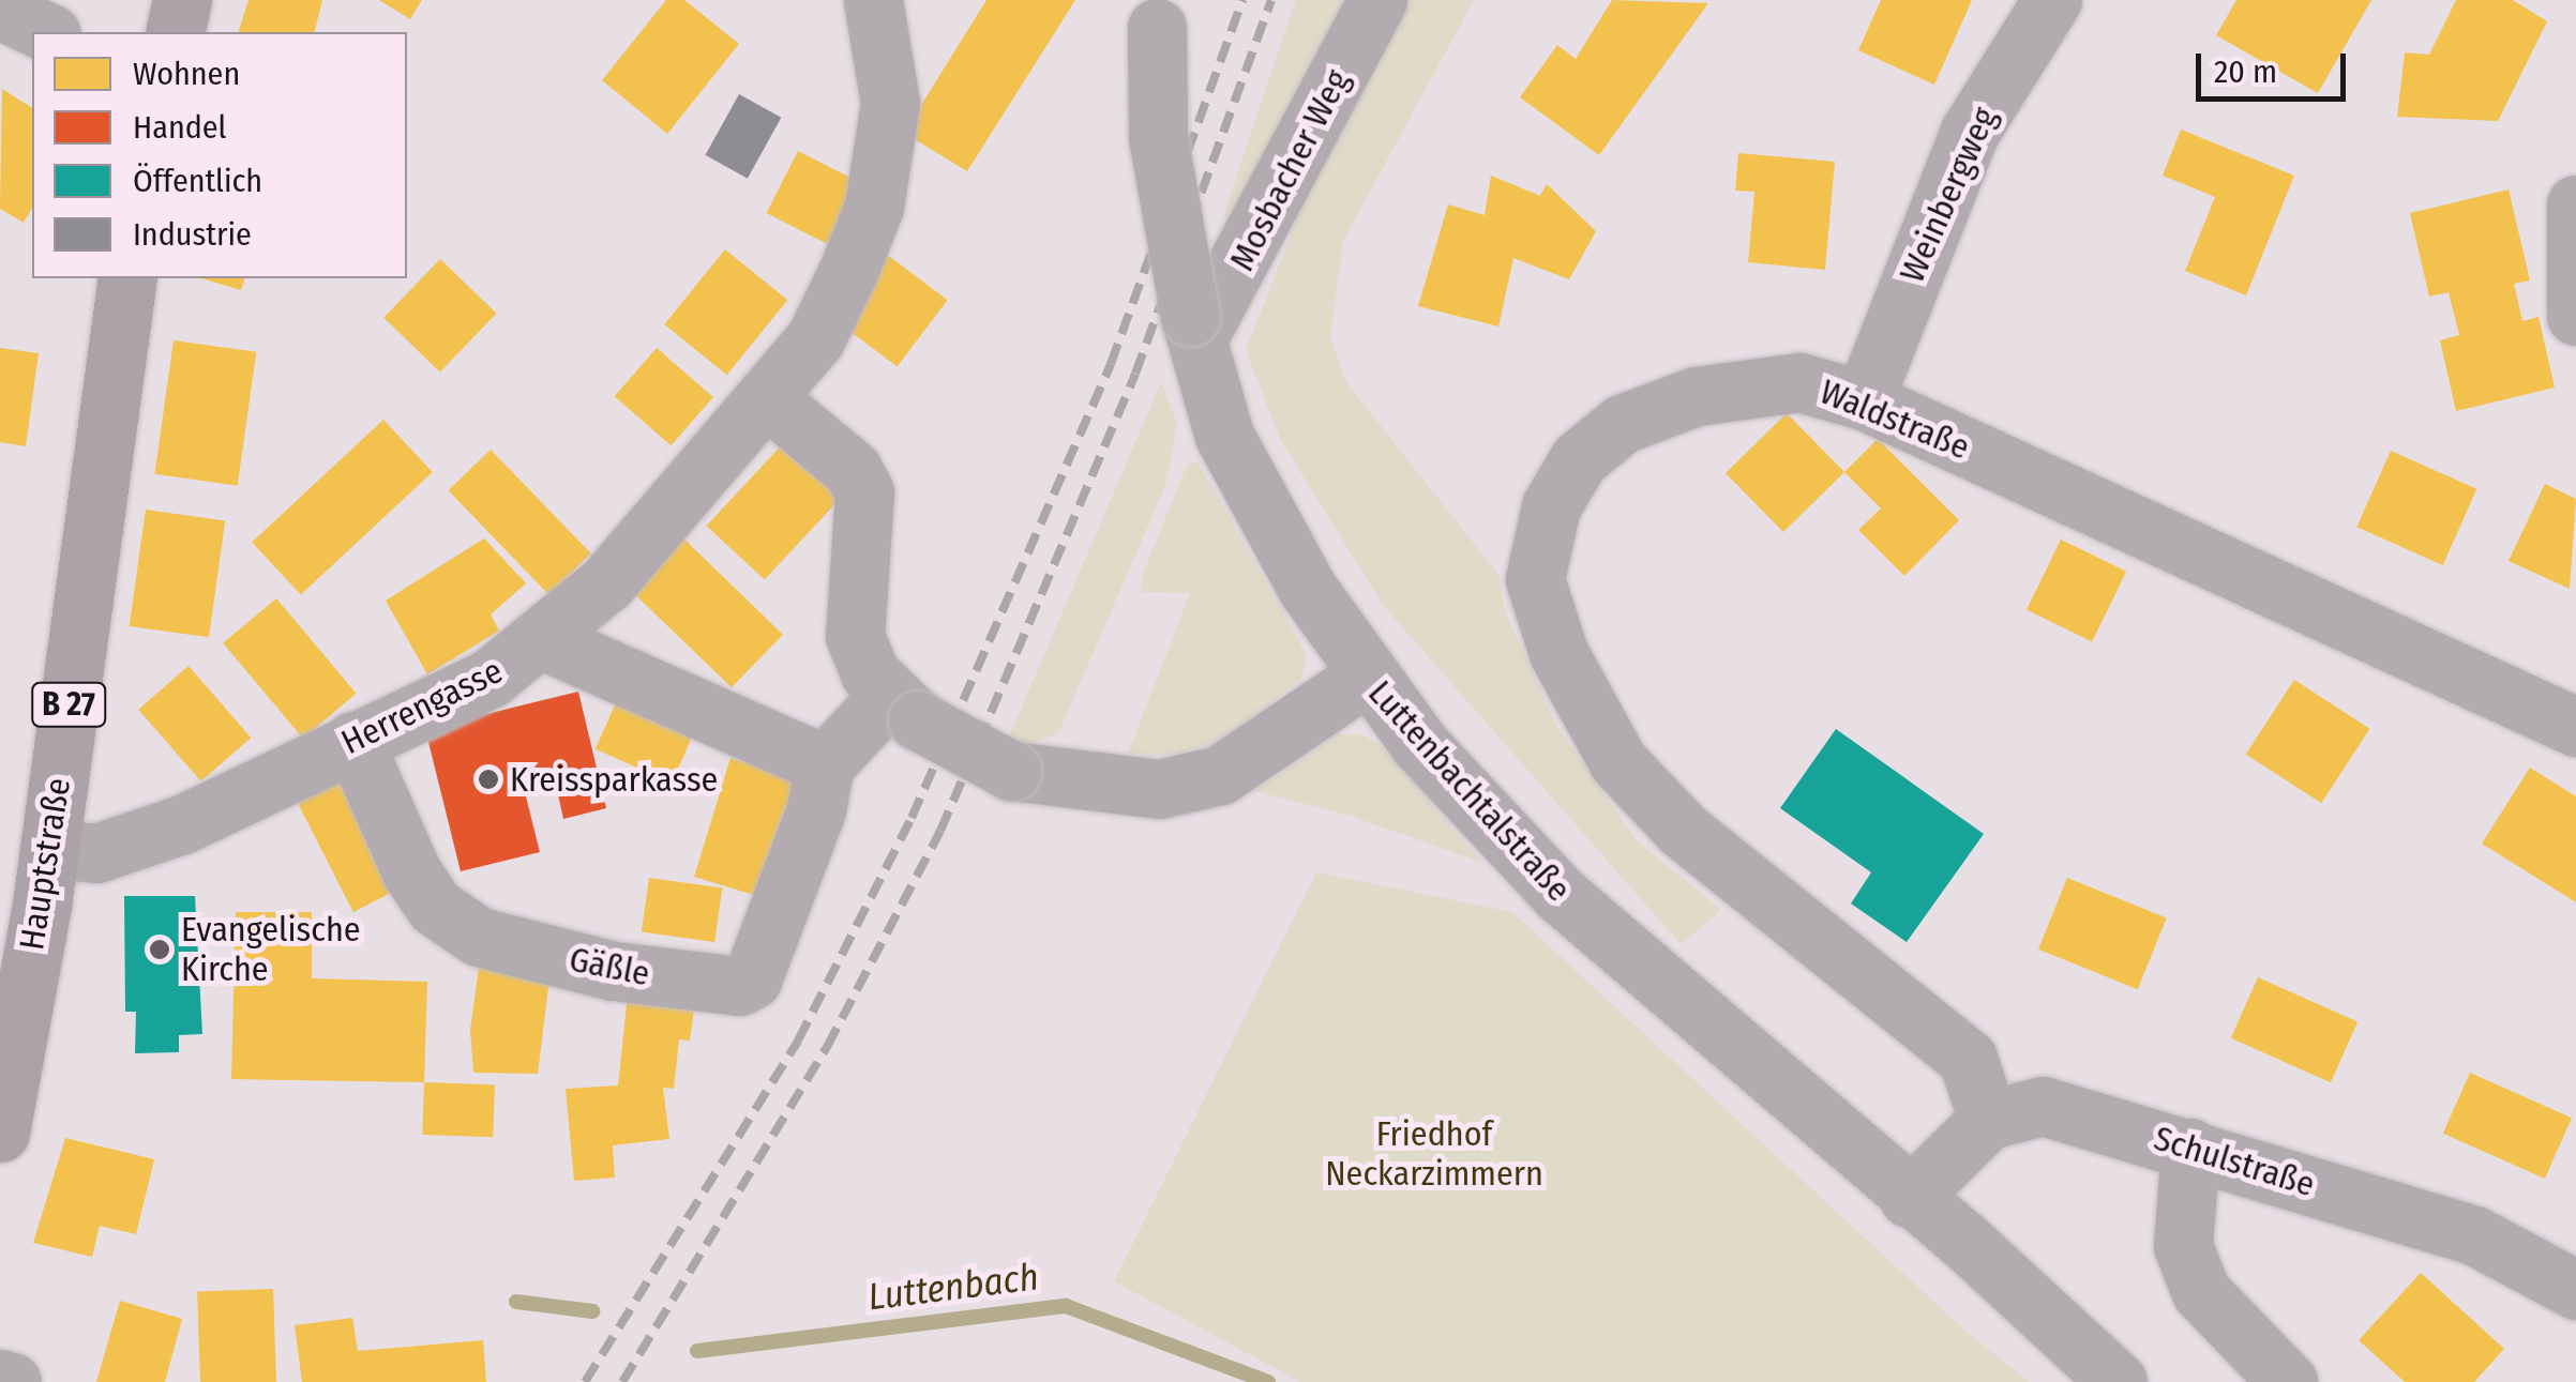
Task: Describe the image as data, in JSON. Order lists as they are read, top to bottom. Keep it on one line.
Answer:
{"streets":{"main road":["B 27","Hauptstraße"],"street":["Mosbacher Weg","Weinbergweg","Waldstraße","Herrengasse","Luttenbachtalstraße","Gäßle","Schulstraße"]},"crossings":[["Mosbacher Weg","Luttenbachtalstraße"],["Weinbergweg","Waldstraße"],["Waldstraße","Schulstraße"],["Herrengasse","Hauptstraße"],["Herrengasse","Gäßle"]],"water":["Luttenbach"],"parks":["Friedhof Neckarzimmern"],"places":["Kreissparkasse","Evangelische Kirche"],"legend":["Wohnen","Handel","Öffentlich","Industrie"],"scale_bar":"20 m"}
